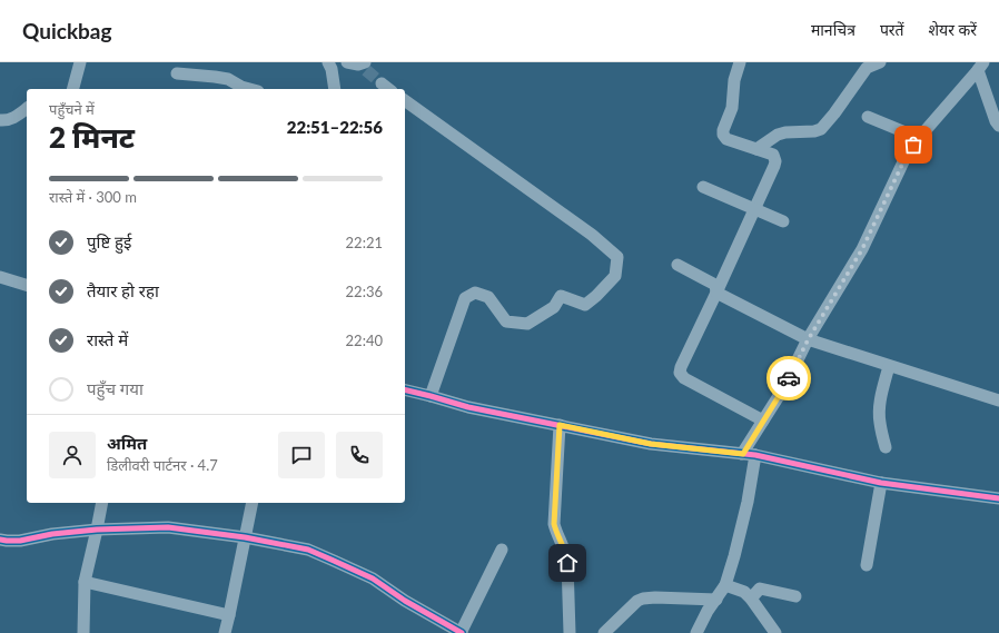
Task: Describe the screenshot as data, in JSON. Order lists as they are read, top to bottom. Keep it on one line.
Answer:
{"page":{"header":"Quickbag","nav":["मानचित्र","परतें","शेयर करें"],"heading":["2 मिनट","पहुँचने में","22:51–22:56"],"panel":["अमित","डिलीवरी पार्टनर · 4.7"],"bar":"रास्ते में · 300 m","list":[["पुष्टि हुई","22:21"],["तैयार हो रहा","22:36"],["रास्ते में","22:40"],"पहुँच गया"]}}
